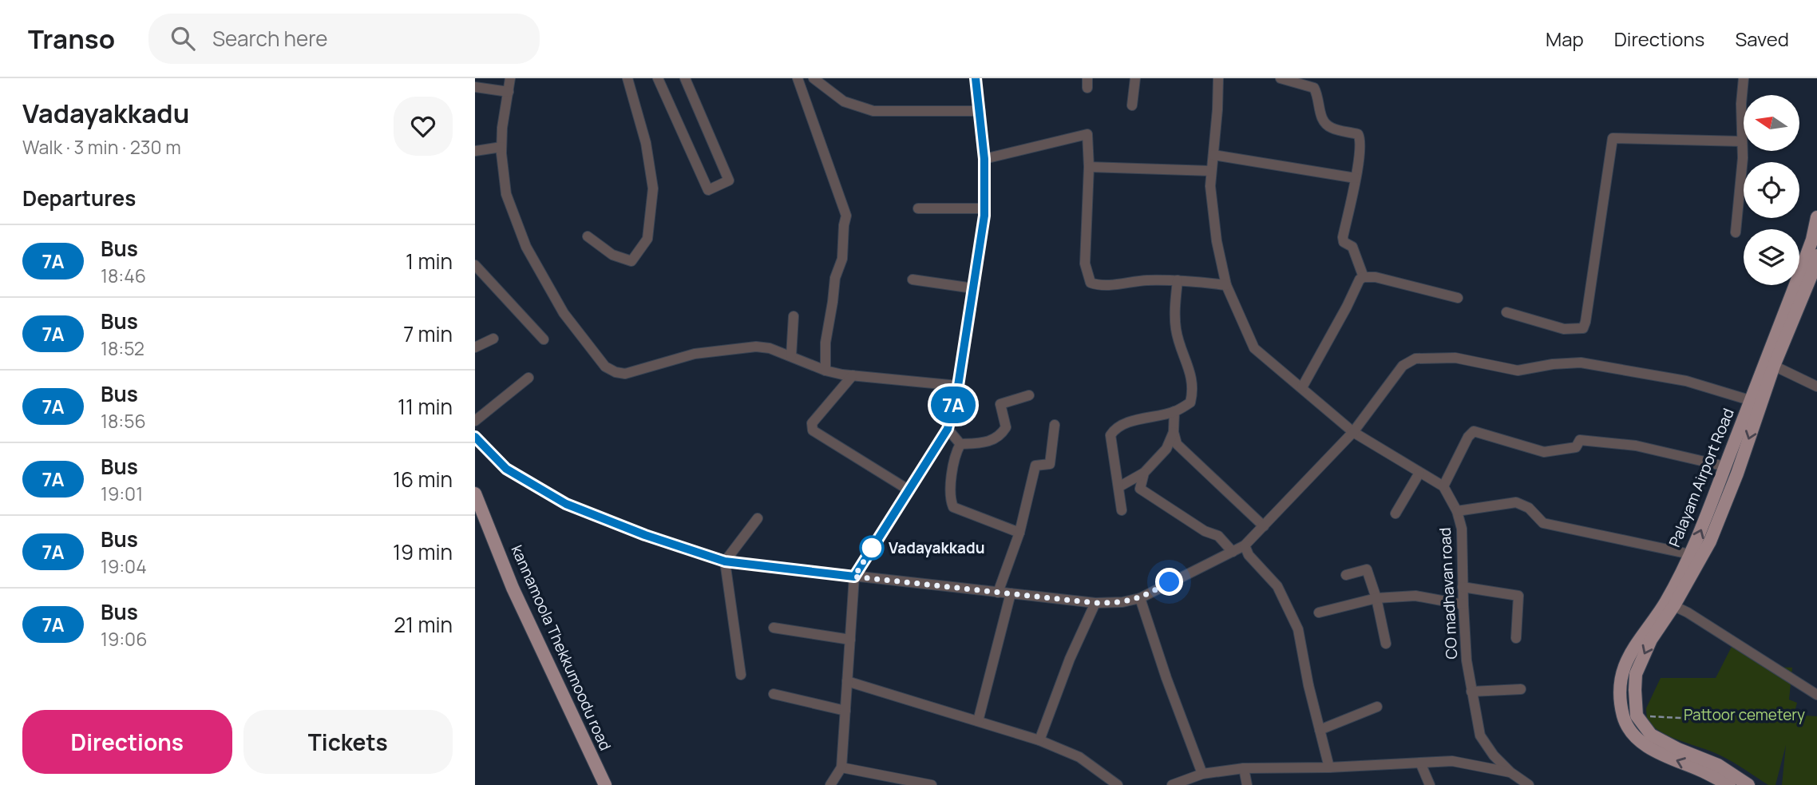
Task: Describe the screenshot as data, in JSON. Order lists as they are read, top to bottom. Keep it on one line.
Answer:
{"streets":{"main road":["Palayam Airport Road","kannamoola Thekkumoodu road"],"street":["CO madhavan road"]},"parks":["Pattoor cemetery"],"places":["Vadayakkadu"],"lines":["bus line 7A"],"north":"left","page":{"header":"Transo","search":"Search here","nav":["Map","Directions","Saved"],"heading":[["Vadayakkadu","Walk · 3 min · 230 m"],"Departures"],"on_map":"7A","list":[{"mark":"7A","name":"Bus","note":"18:46","value":"1 min"},{"mark":"7A","name":"Bus","note":"18:52","value":"7 min"},{"mark":"7A","name":"Bus","note":"18:56","value":"11 min"},{"mark":"7A","name":"Bus","note":"19:01","value":"16 min"},{"mark":"7A","name":"Bus","note":"19:04","value":"19 min"},{"mark":"7A","name":"Bus","note":"19:06","value":"21 min"}],"buttons":["Directions","Tickets"]}}
